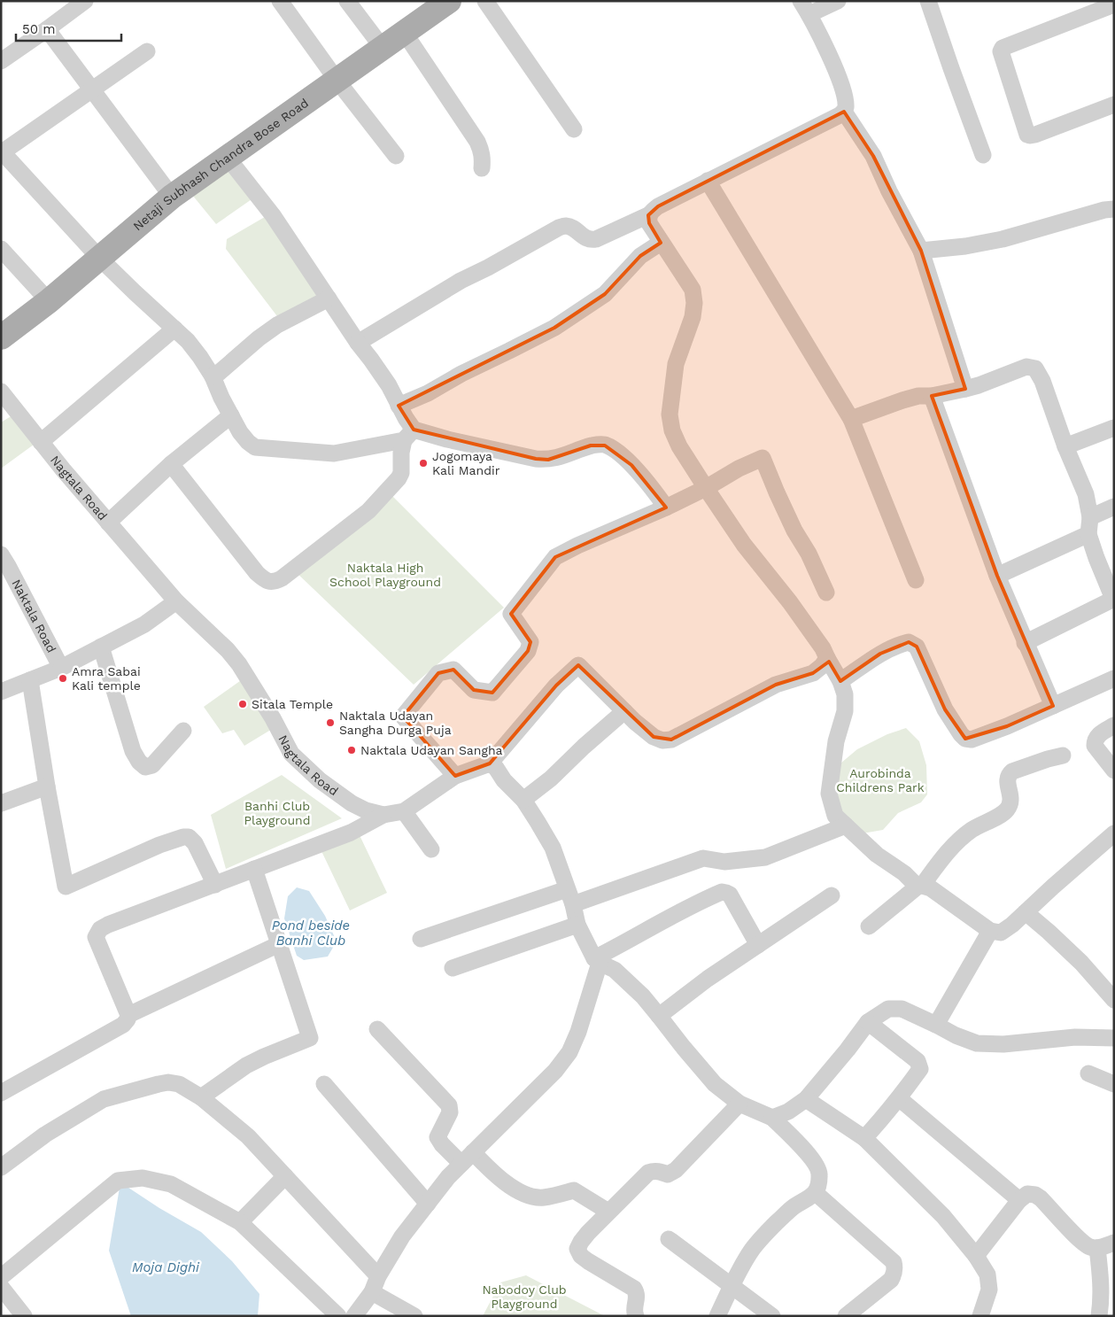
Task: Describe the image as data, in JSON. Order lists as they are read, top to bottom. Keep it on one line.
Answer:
{"streets":{"main road":["Netaji Subhash Chandra Bose Road"],"street":["Nagtala Road","Naktala Road"]},"water":["Pond beside Banhi Club","Moja Dighi"],"parks":["Naktala High School Playground","Aurobinda Childrens Park","Banhi Club Playground","Nabodoy Club Playground"],"places":["Jogomaya Kali Mandir","Amra Sabai Kali temple","Sitala Temple","Naktala Udayan Sangha Durga Puja","Naktala Udayan Sangha"],"scale_bar":"50 m"}
